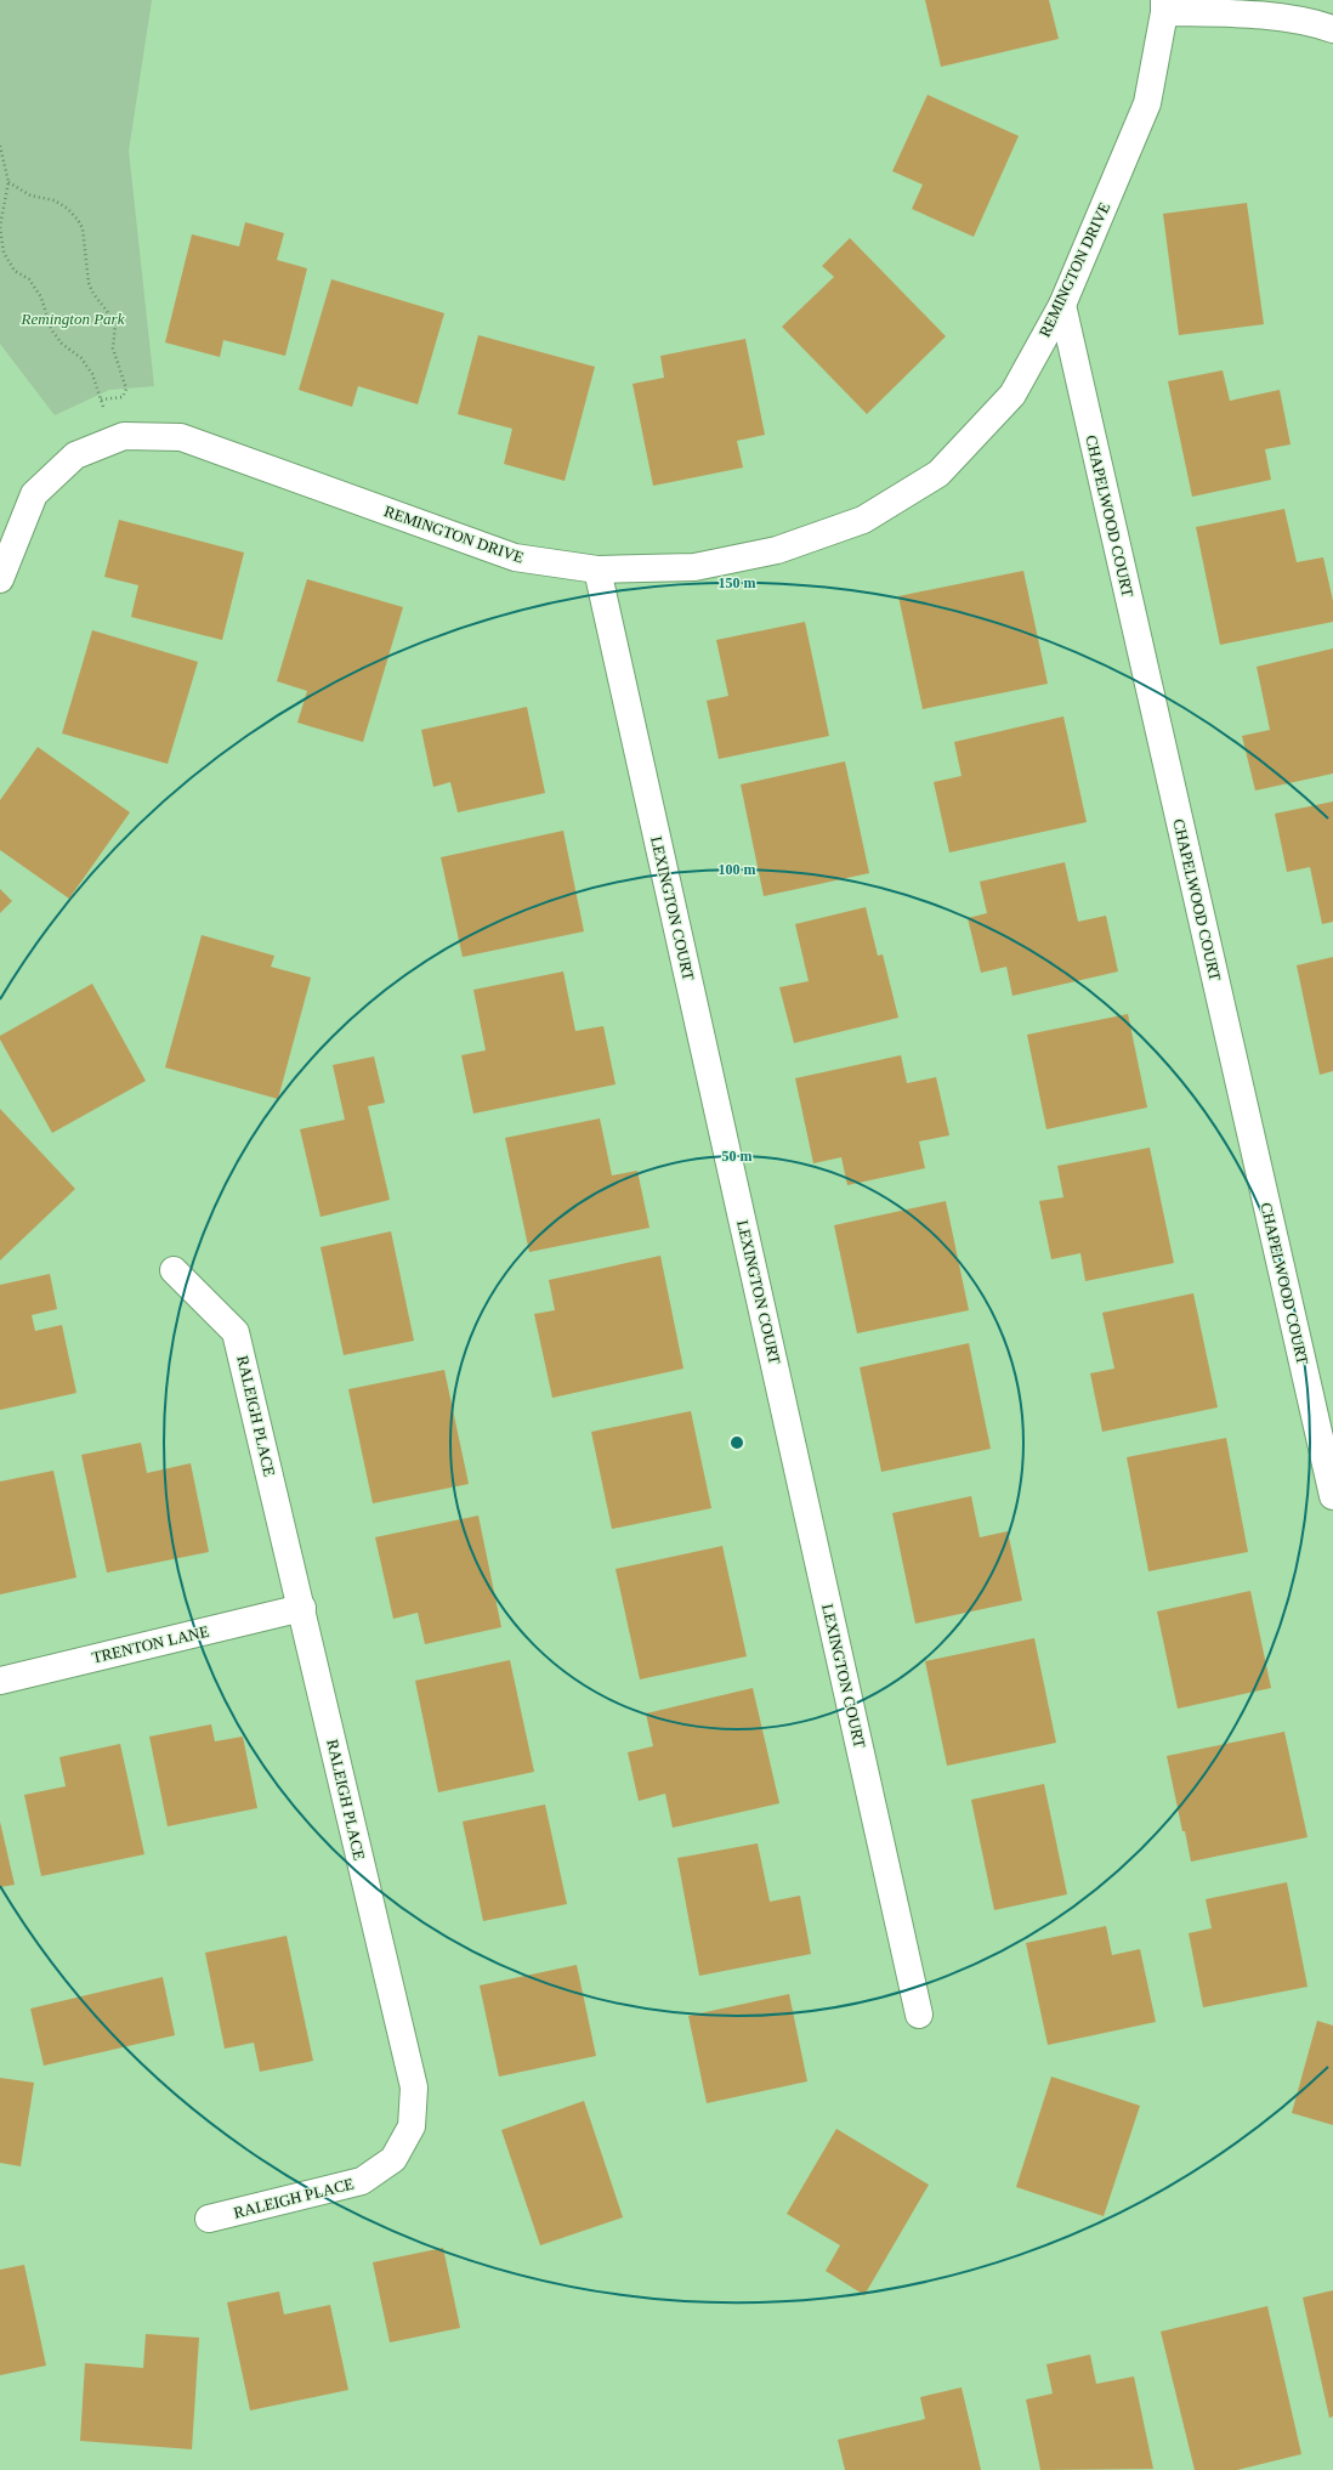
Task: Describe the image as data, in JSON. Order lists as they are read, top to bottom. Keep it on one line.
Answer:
{"streets":{"street":["REMINGTON DRIVE","CHAPELWOOD COURT","LEXINGTON COURT","RALEIGH PLACE","TRENTON LANE"]},"crossings":[["REMINGTON DRIVE","CHAPELWOOD COURT"],["REMINGTON DRIVE","LEXINGTON COURT"],["RALEIGH PLACE","TRENTON LANE"]],"parks":["Remington Park"],"rings":["150 m","100 m","50 m"]}
